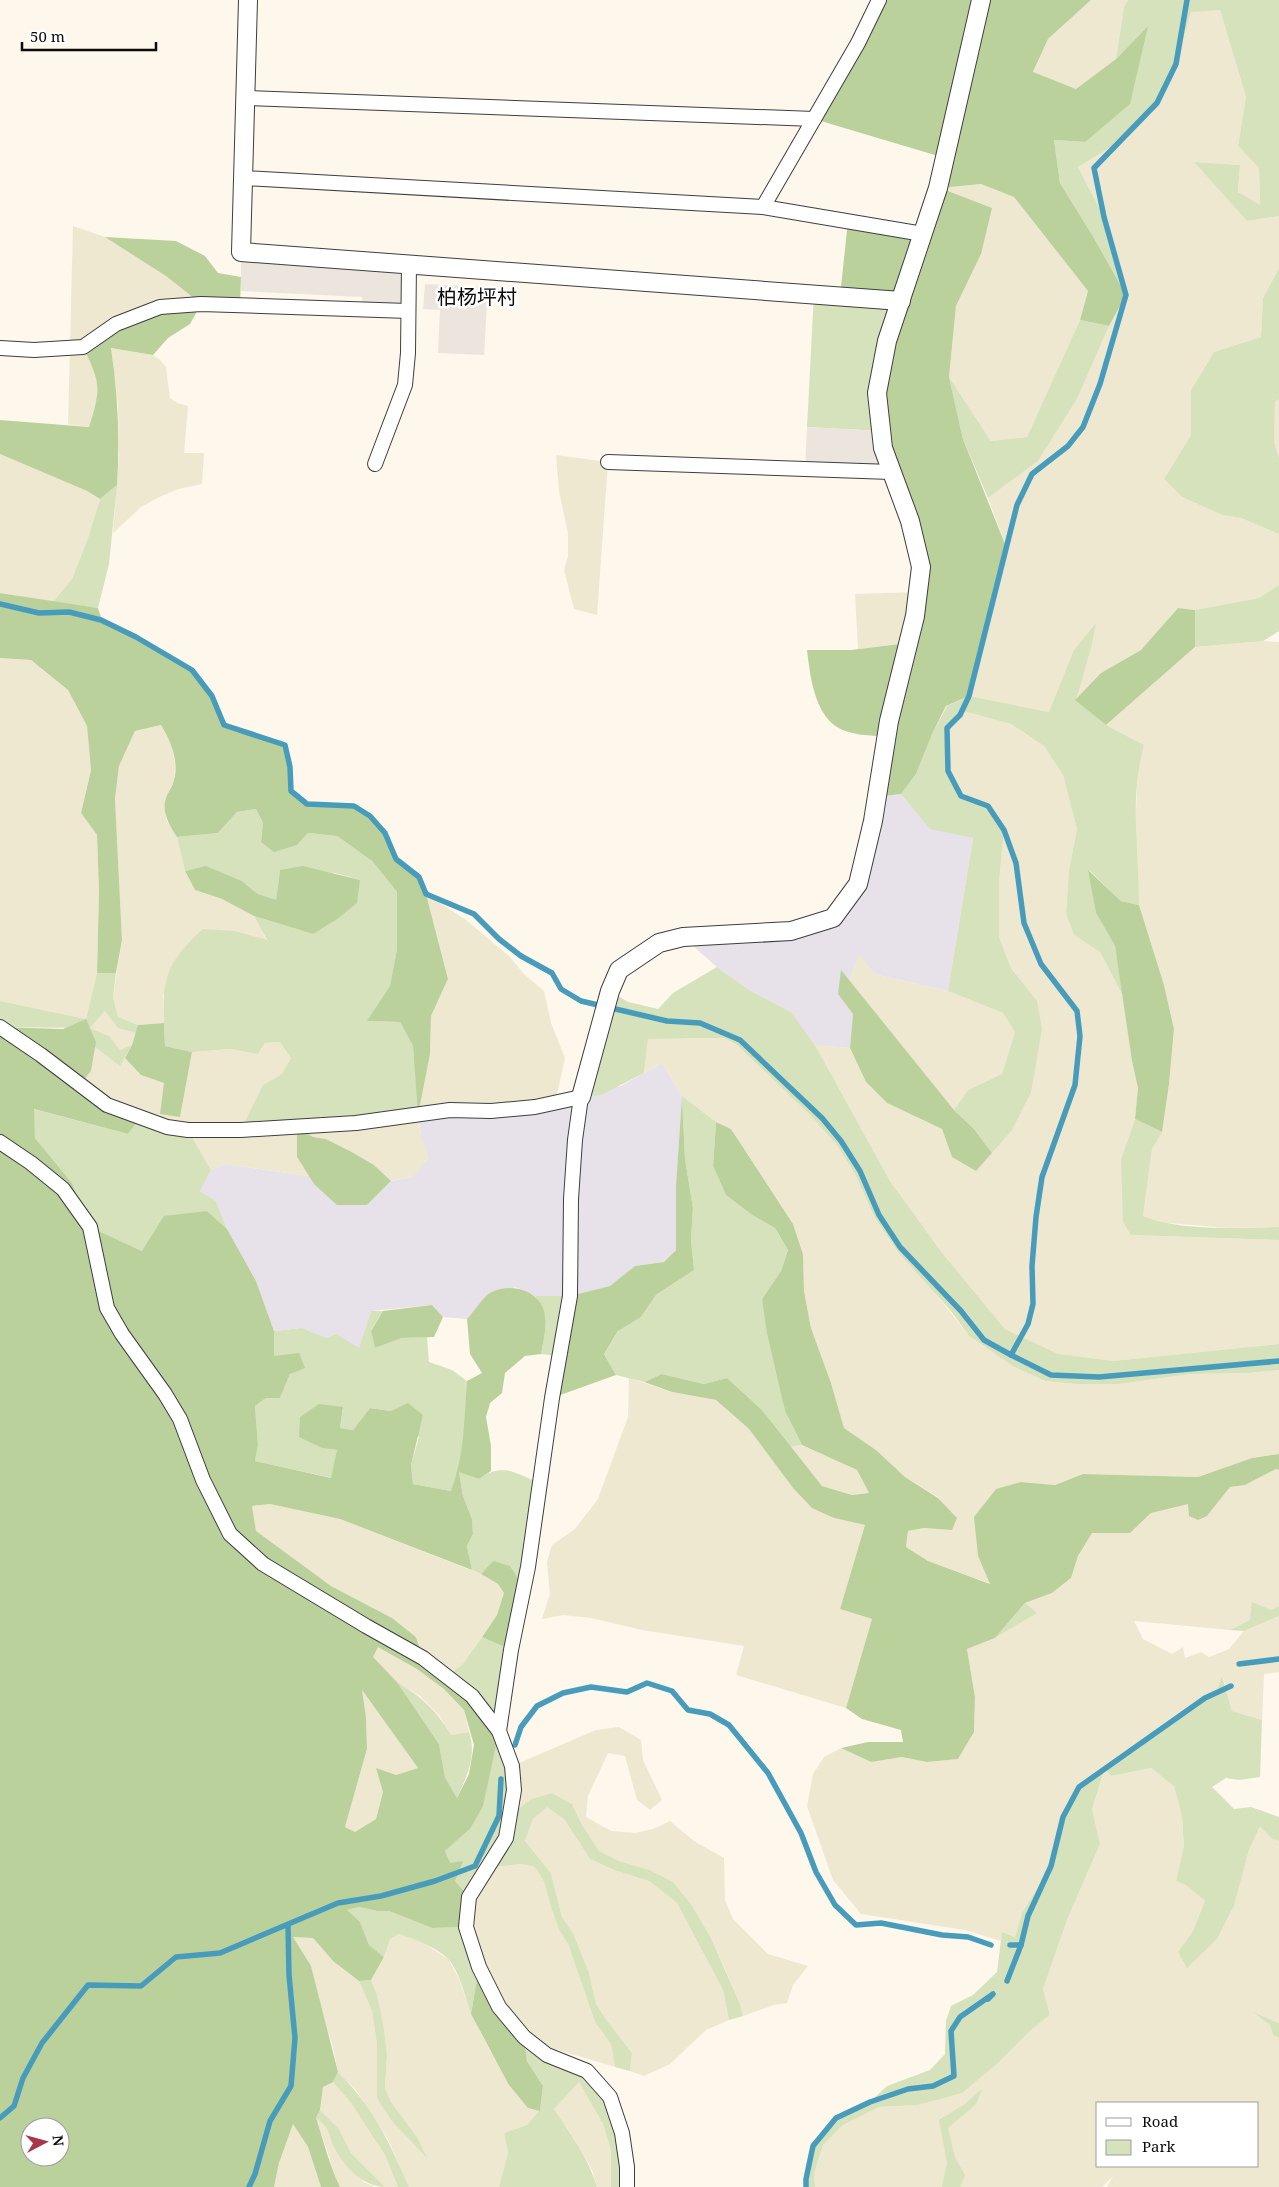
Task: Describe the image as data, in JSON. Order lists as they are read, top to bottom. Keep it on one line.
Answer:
{"districts":["柏杨坪村"],"legend":["Road","Park"],"scale_bar":"50 m","north":"right"}
